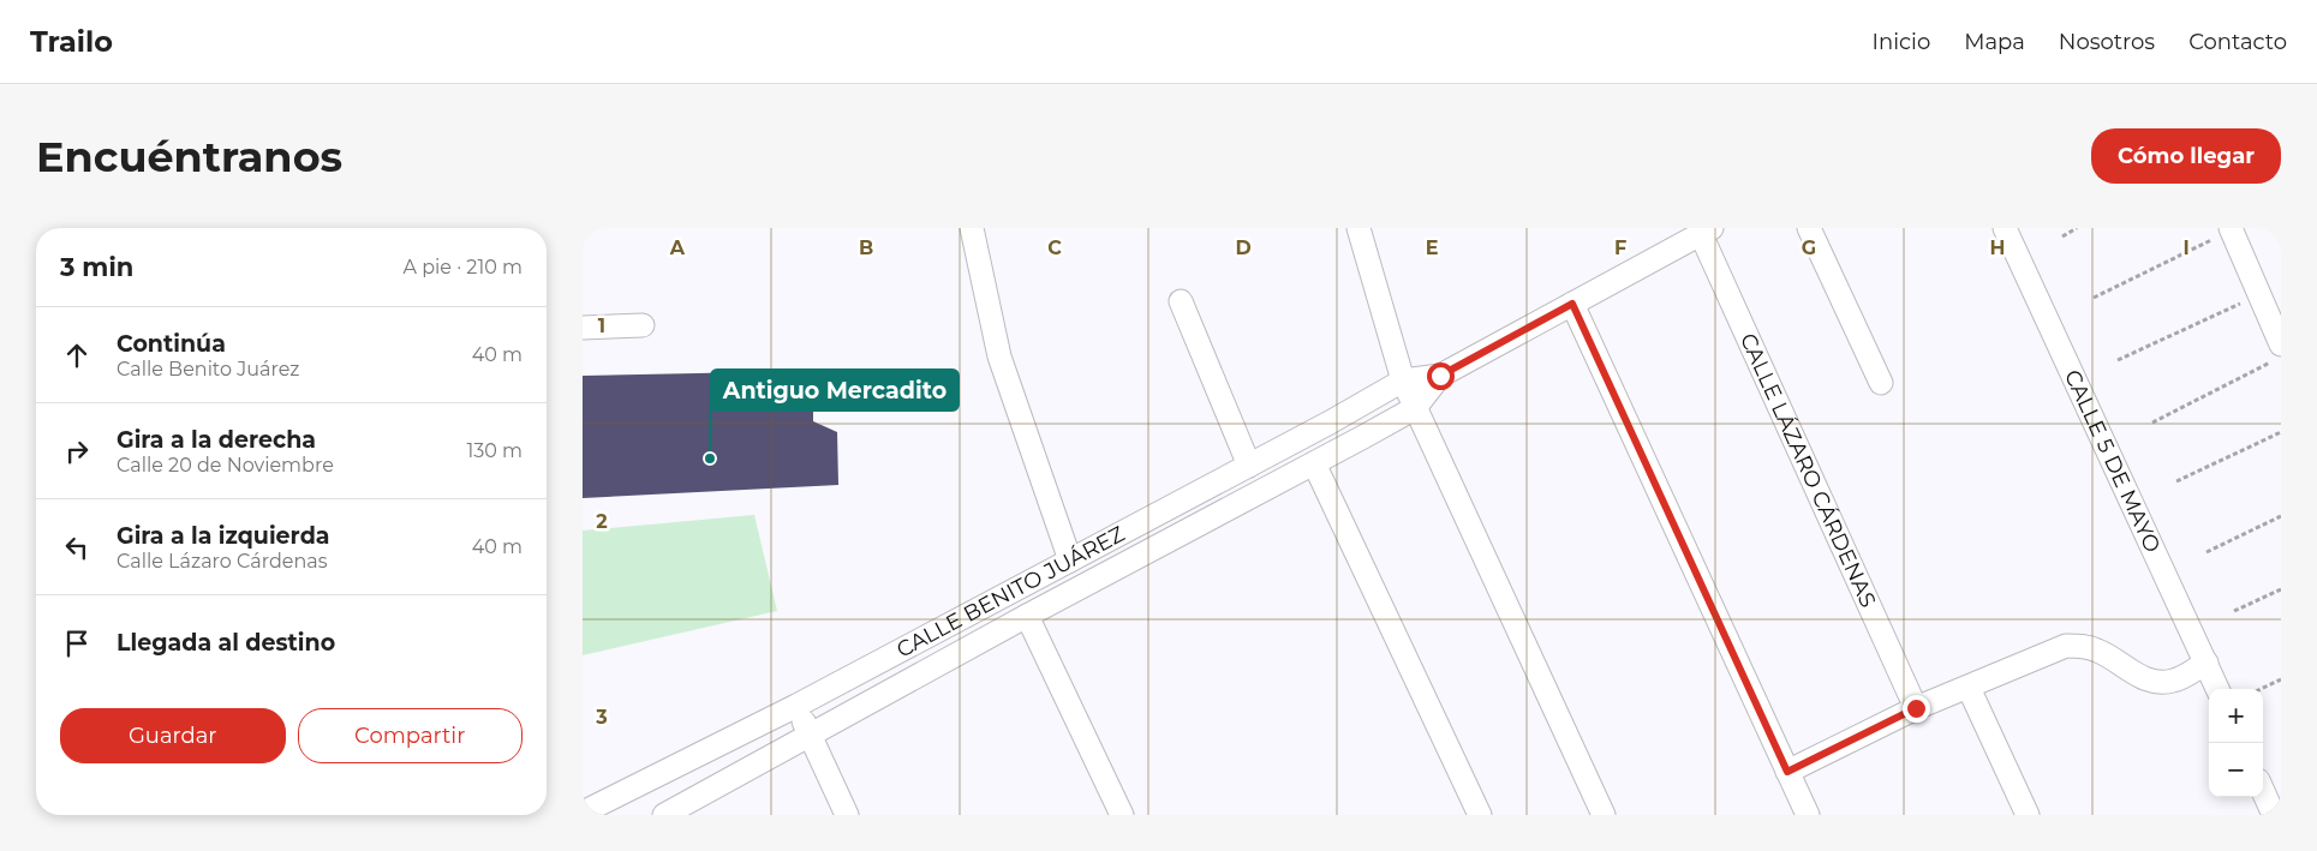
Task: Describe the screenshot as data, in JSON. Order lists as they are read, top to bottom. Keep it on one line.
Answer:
{"streets":{"street":["CALLE 5 DE MAYO","CALLE LÁZARO CÁRDENAS","CALLE BENITO JUÁREZ"]},"crossings":[["CALLE LÁZARO CÁRDENAS","CALLE BENITO JUÁREZ"]],"places":["Antiguo Mercadito"],"page":{"header":"Trailo","nav":["Inicio","Mapa","Nosotros","Contacto"],"buttons":["Cómo llegar",["Guardar","Compartir"]],"title":"Encuéntranos","heading":["3 min","A pie · 210 m"],"list":[["Continúa","Calle Benito Juárez","40 m"],["Gira a la derecha","Calle 20 de Noviembre","130 m"],["Gira a la izquierda","Calle Lázaro Cárdenas","40 m"],"Llegada al destino"],"map_buttons":["+","−"]},"grid":{"columns":["A","B","C","D","E","F","G","H","I"],"rows":["1","2","3"]}}
